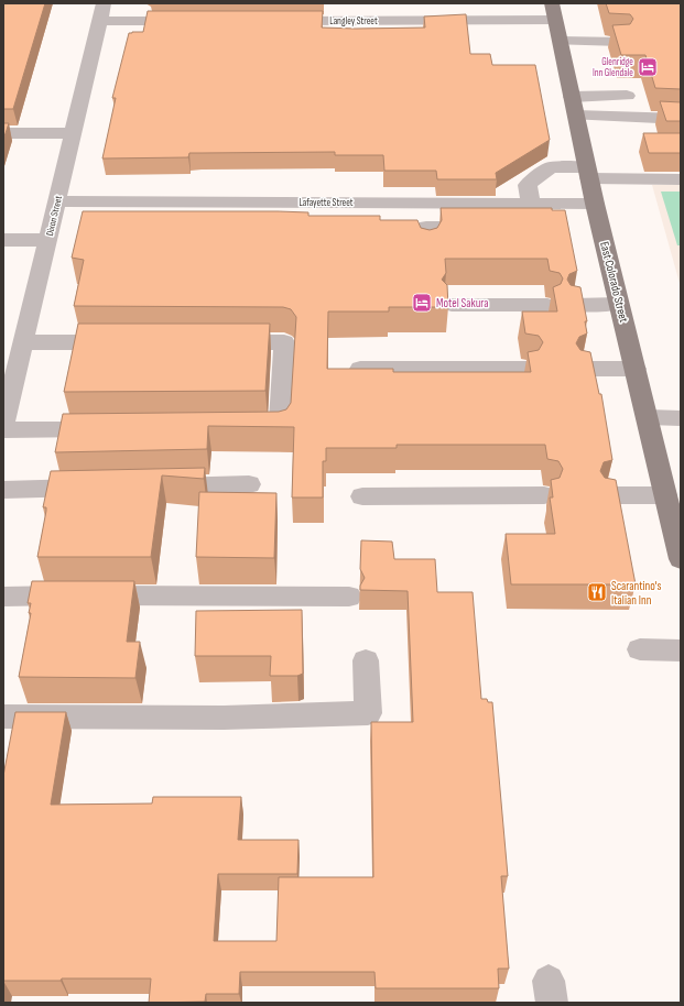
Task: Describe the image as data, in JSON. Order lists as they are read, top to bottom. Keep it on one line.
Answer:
{"streets":{"main road":["East Colorado Street"],"street":["Langley Street","Lafayette Street","Dixon Street"]},"crossings":[["Langley Street","East Colorado Street"],["Lafayette Street","Dixon Street"],["Lafayette Street","East Colorado Street"]],"places":{"hotel":["Glenridge Inn Glendale","Motel Sakura"],"restaurant":["Scarantino's Italian Inn"]}}
